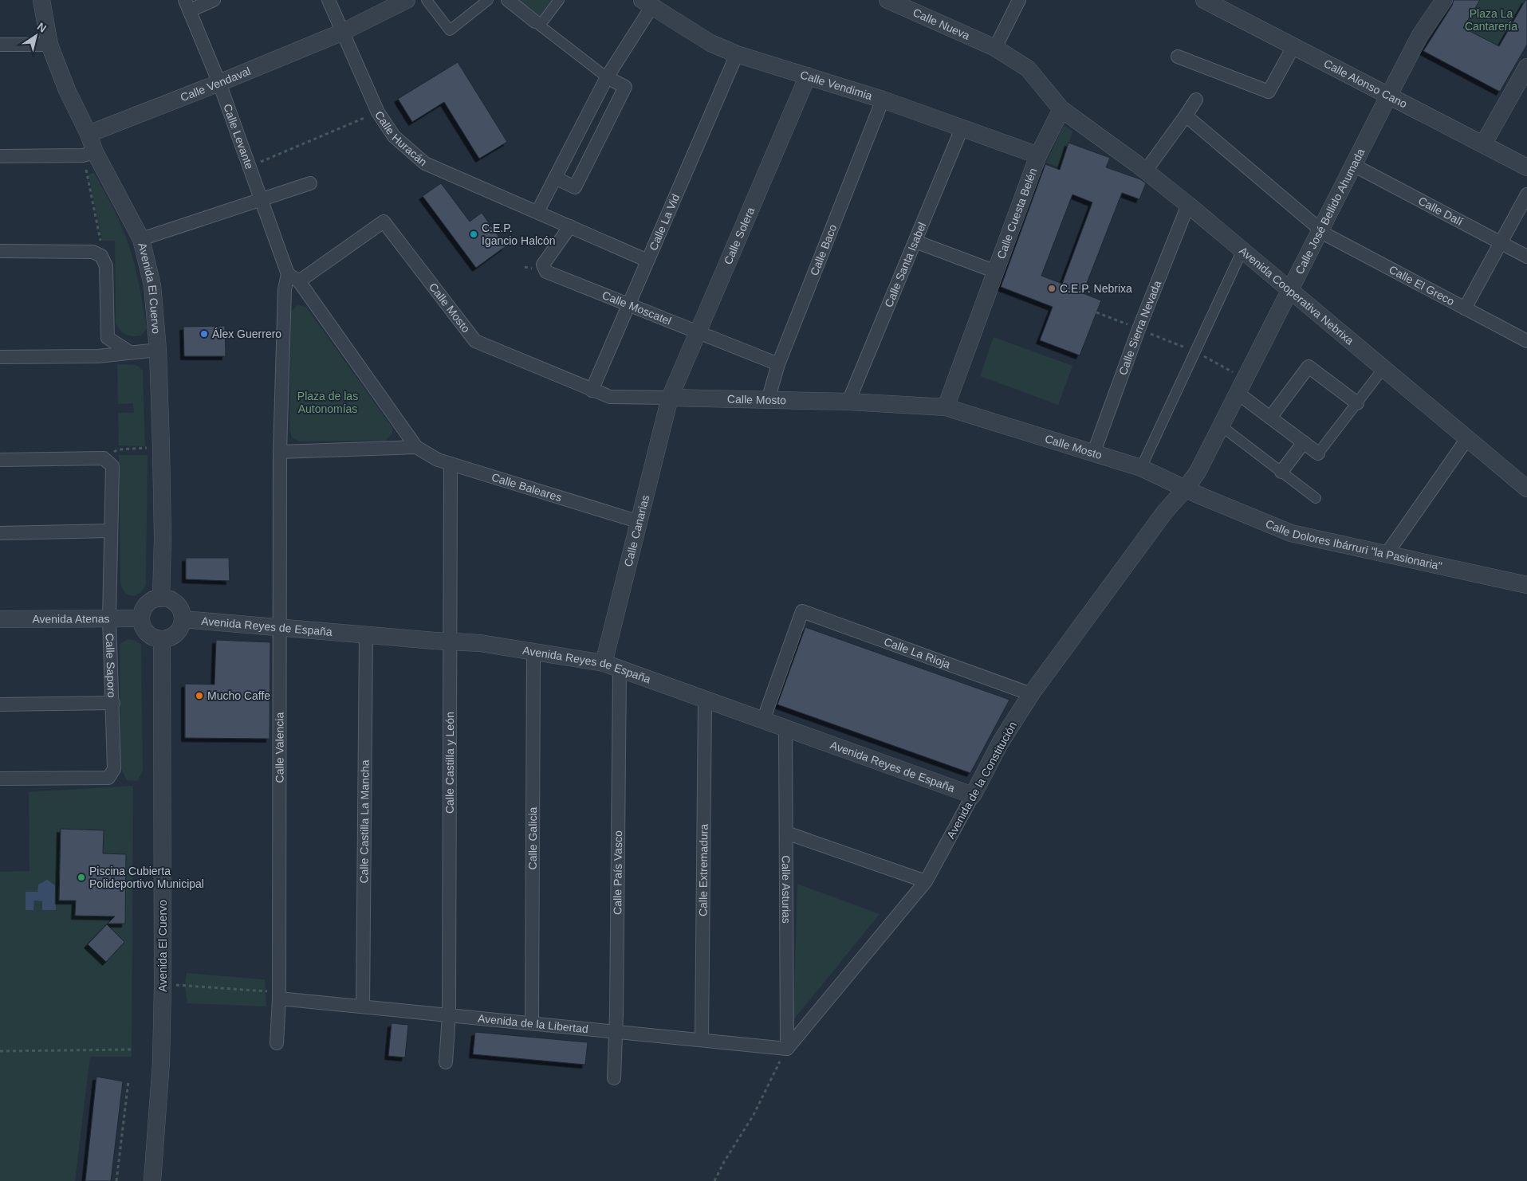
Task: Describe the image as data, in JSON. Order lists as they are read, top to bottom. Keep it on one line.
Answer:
{"streets":{"street":["Calle Nueva","Calle Alonso Cano","Calle Vendaval","Calle Vendimia","Calle Levante","Calle Huracán","Calle José Bellido Ahumada","Calle Dalí","Calle Cuesta Belén","Calle La Vid","Calle Solera","Calle Baco","Calle Santa Isabel","Calle El Greco","Avenida El Cuervo","Avenida Cooperativa Nebrixa","Calle Mosto","Calle Moscatel","Calle Sierra Nevada","Calle Baleares","Calle Canarias","Calle Dolores Ibárruri \"la Pasionaria\"","Avenida Atenas","Avenida Reyes de España","Calle La Rioja","Calle Saporo","Calle Valencia","Calle Castilla y León","Avenida de la Constitución","Calle Castilla La Mancha","Calle Galicia","Calle Extremadura","Calle País Vasco","Calle Asturias","Avenida de la Libertad"]},"crossings":[["Calle Alonso Cano","Calle José Bellido Ahumada"],["Calle Vendaval","Calle Levante"],["Calle Vendaval","Calle Huracán"],["Calle Vendaval","Avenida El Cuervo"],["Calle Vendimia","Calle Cuesta Belén"],["Calle Vendimia","Calle La Vid"],["Calle Vendimia","Calle Solera"],["Calle Vendimia","Calle Baco"],["Calle Vendimia","Calle Santa Isabel"],["Calle Huracán","Calle La Vid"],["Calle Huracán","Calle Moscatel"],["Calle José Bellido Ahumada","Calle Dalí"],["Calle José Bellido Ahumada","Calle El Greco"],["Calle José Bellido Ahumada","Avenida Cooperativa Nebrixa"],["Calle José Bellido Ahumada","Calle Mosto"],["Calle José Bellido Ahumada","Calle Dolores Ibárruri \"la Pasionaria\""],["Calle José Bellido Ahumada","Avenida de la Constitución"],["Calle Cuesta Belén","Avenida Cooperativa Nebrixa"],["Calle Cuesta Belén","Calle Mosto"],["Calle La Vid","Calle Mosto"],["Calle La Vid","Calle Moscatel"],["Calle Solera","Calle Mosto"],["Calle Solera","Calle Moscatel"],["Calle Solera","Calle Canarias"],["Calle Baco","Calle Mosto"],["Calle Baco","Calle Moscatel"],["Calle Santa Isabel","Calle Mosto"],["Avenida El Cuervo","Avenida Atenas"],["Avenida El Cuervo","Avenida Reyes de España"],["Avenida Cooperativa Nebrixa","Calle Sierra Nevada"],["Calle Mosto","Calle Sierra Nevada"],["Calle Mosto","Calle Canarias"],["Calle Mosto","Calle Dolores Ibárruri \"la Pasionaria\""],["Calle Mosto","Avenida de la Constitución"],["Calle Baleares","Calle Canarias"],["Calle Baleares","Calle Castilla y León"],["Calle Canarias","Avenida Reyes de España"],["Calle Canarias","Calle País Vasco"],["Calle Dolores Ibárruri \"la Pasionaria\"","Avenida de la Constitución"],["Avenida Atenas","Avenida Reyes de España"],["Avenida Atenas","Calle Saporo"],["Avenida Reyes de España","Calle La Rioja"],["Avenida Reyes de España","Calle Valencia"],["Avenida Reyes de España","Calle Castilla y León"],["Avenida Reyes de España","Avenida de la Constitución"],["Avenida Reyes de España","Calle Castilla La Mancha"],["Avenida Reyes de España","Calle Galicia"],["Avenida Reyes de España","Calle Extremadura"],["Avenida Reyes de España","Calle País Vasco"],["Avenida Reyes de España","Calle Asturias"],["Calle La Rioja","Avenida de la Constitución"],["Calle Valencia","Avenida de la Libertad"],["Calle Castilla y León","Avenida de la Libertad"],["Avenida de la Constitución","Calle Asturias"],["Avenida de la Constitución","Avenida de la Libertad"],["Calle Castilla La Mancha","Avenida de la Libertad"],["Calle Galicia","Avenida de la Libertad"],["Calle Extremadura","Avenida de la Libertad"],["Calle País Vasco","Avenida de la Libertad"],["Calle Asturias","Avenida de la Libertad"]],"parks":["Plaza La Cantarería","Plaza de las Autonomías"],"places":["C.E.P. Igancio Halcón","C.E.P. Nebrixa","Álex Guerrero","Mucho Caffe","Piscina Cubierta Polideportivo Municipal"],"north":"top right"}
